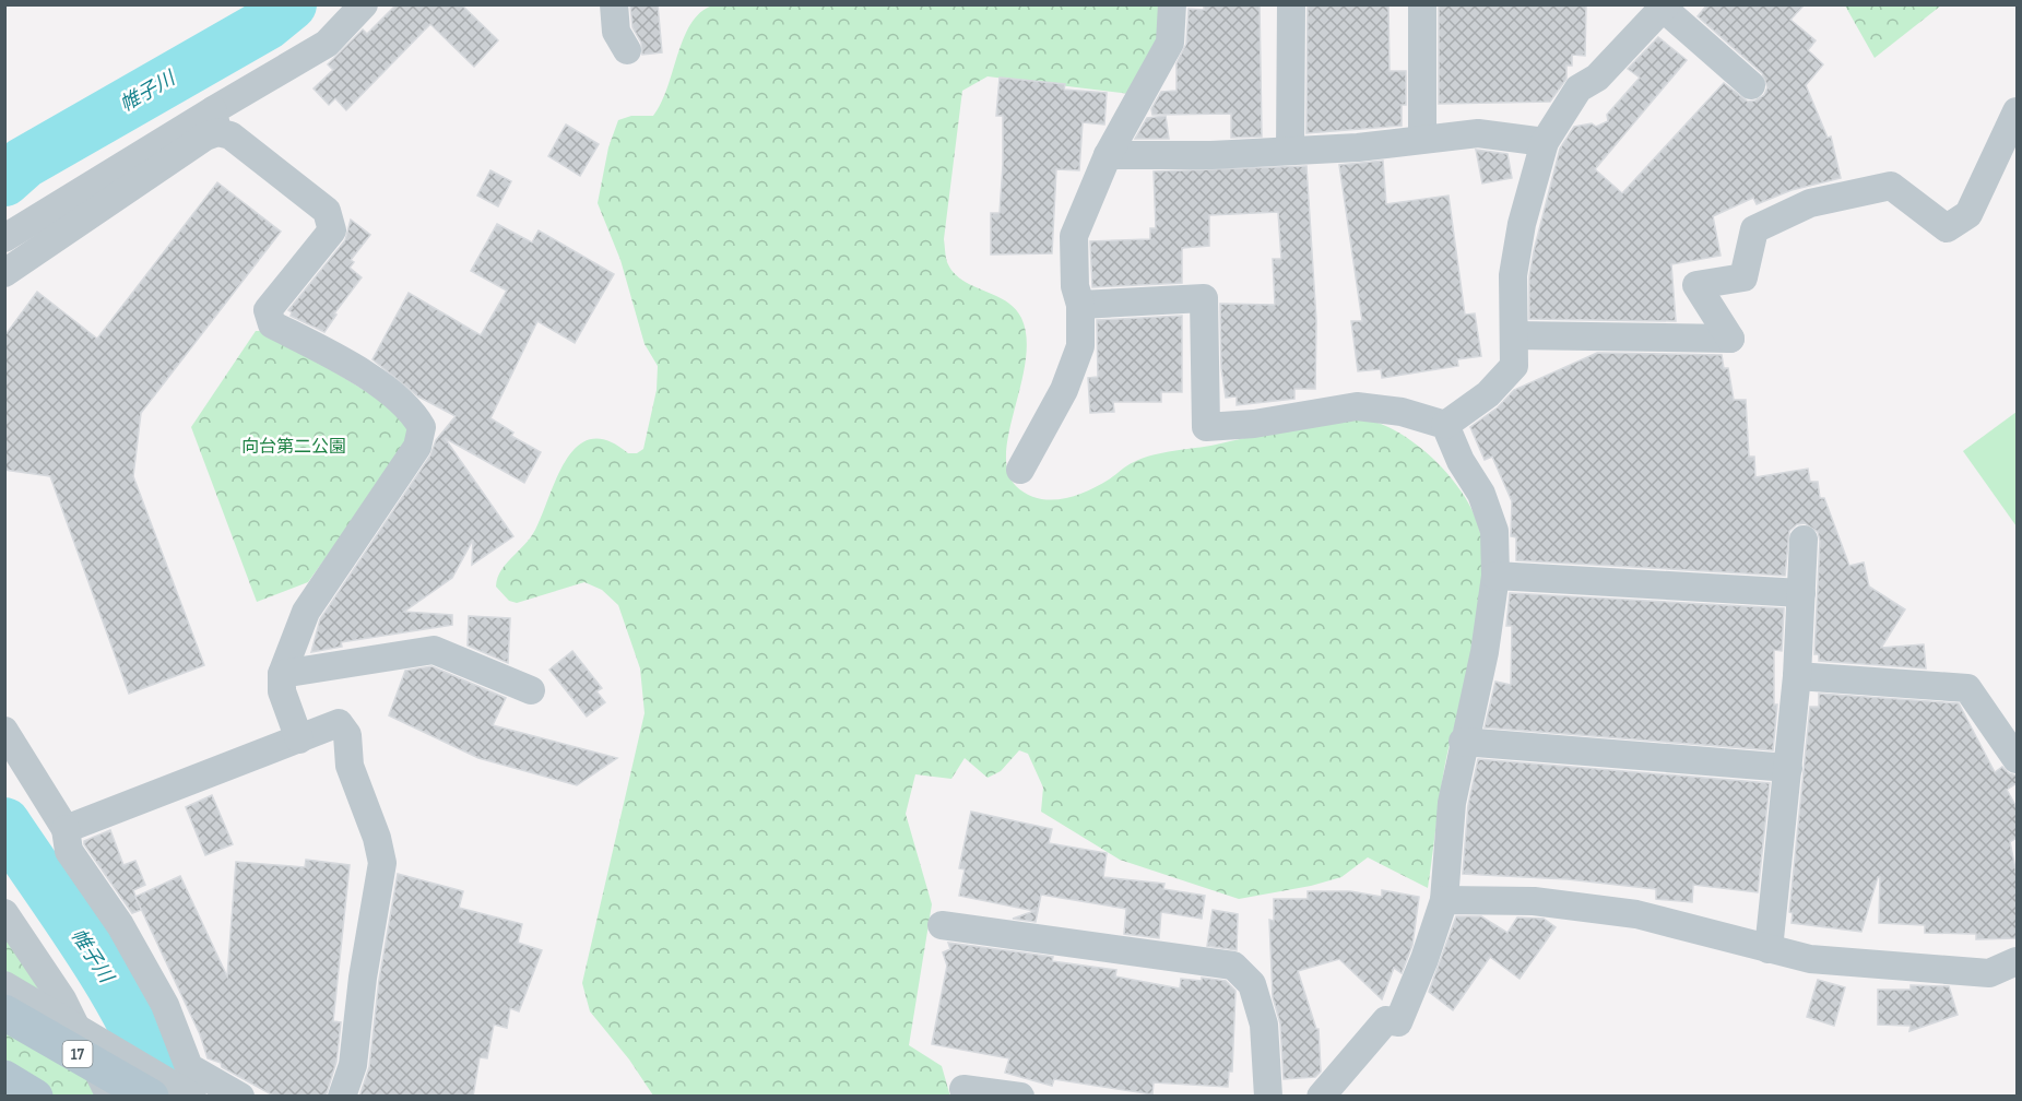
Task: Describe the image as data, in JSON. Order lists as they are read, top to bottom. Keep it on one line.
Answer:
{"streets":{"main road":["17"]},"water":["帷子川"],"parks":["向台第二公園"]}
